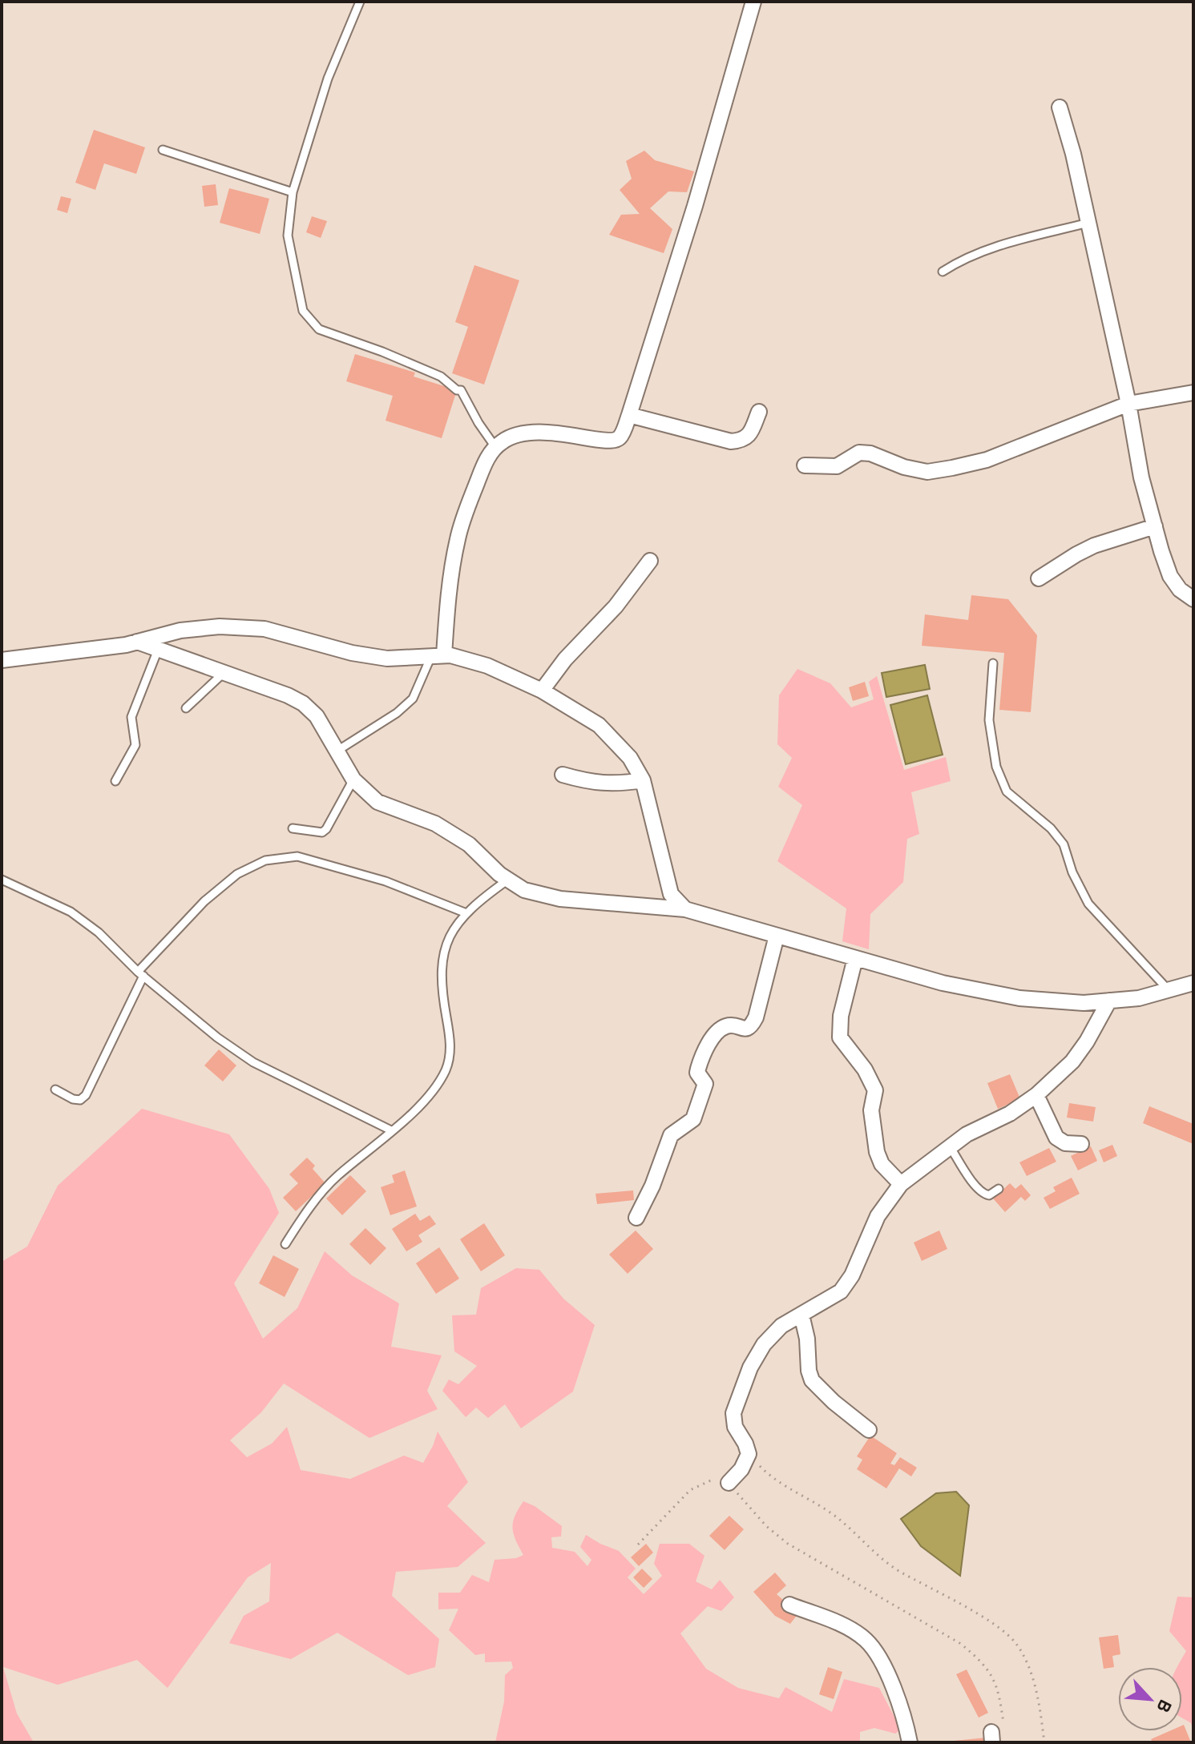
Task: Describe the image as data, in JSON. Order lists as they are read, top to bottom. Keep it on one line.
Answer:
{"north":"bottom right"}
